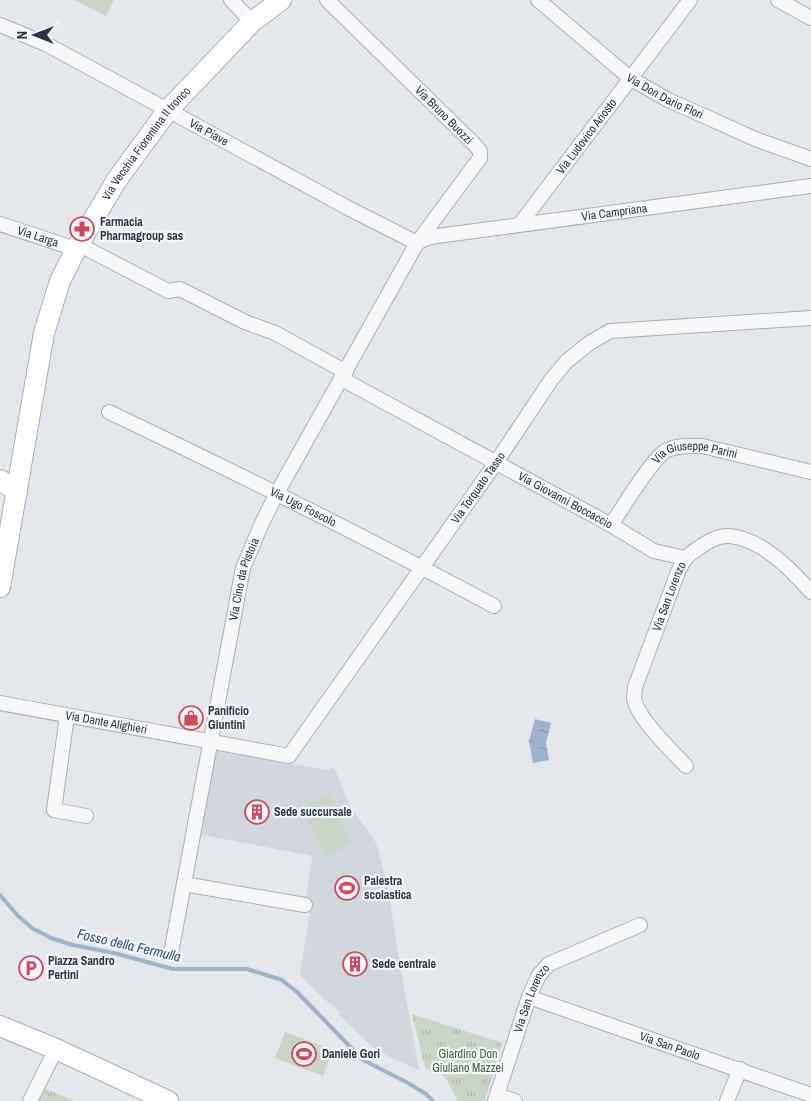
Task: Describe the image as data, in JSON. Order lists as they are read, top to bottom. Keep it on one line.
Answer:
{"streets":{"street":["Via Don Dario Flori","Via Bruno Buozzi","Via Piave","Via Ludovico Ariosto","Via Vecchia Fiorentina II tronco","Via Campriana","Via Larga","Via Giuseppe Parini","Via Torquato Tasso","Via Giovanni Boccaccio","Via Ugo Foscolo","Via Cino da Pistoia","Via San Lorenzo","Via Dante Alighieri","Via San Paolo"]},"crossings":[["Via Don Dario Flori","Via Ludovico Ariosto"],["Via Bruno Buozzi","Via Piave"],["Via Bruno Buozzi","Via Campriana"],["Via Bruno Buozzi","Via Cino da Pistoia"],["Via Piave","Via Vecchia Fiorentina II tronco"],["Via Piave","Via Campriana"],["Via Piave","Via Cino da Pistoia"],["Via Ludovico Ariosto","Via Campriana"],["Via Vecchia Fiorentina II tronco","Via Larga"],["Via Campriana","Via Cino da Pistoia"],["Via Larga","Via Giovanni Boccaccio"],["Via Larga","Via Cino da Pistoia"],["Via Giuseppe Parini","Via Giovanni Boccaccio"],["Via Torquato Tasso","Via Giovanni Boccaccio"],["Via Torquato Tasso","Via Ugo Foscolo"],["Via Torquato Tasso","Via Cino da Pistoia"],["Via Torquato Tasso","Via Dante Alighieri"],["Via Giovanni Boccaccio","Via Cino da Pistoia"],["Via Giovanni Boccaccio","Via San Lorenzo"],["Via Ugo Foscolo","Via Cino da Pistoia"],["Via Cino da Pistoia","Via Dante Alighieri"],["Via San Lorenzo","Via San Paolo"]],"water":["Fosso della Fermulla"],"parks":["Giardino Don Giuliano Mazzei"],"places":{"pharmacy":["Farmacia Pharmagroup sas"],"shop":["Panificio Giuntini"],"building":["Sede succursale","Sede centrale"],"sports":["Palestra scolastica","Daniele Gori"],"parking":["Piazza Sandro Pertini"]},"north":"left"}
